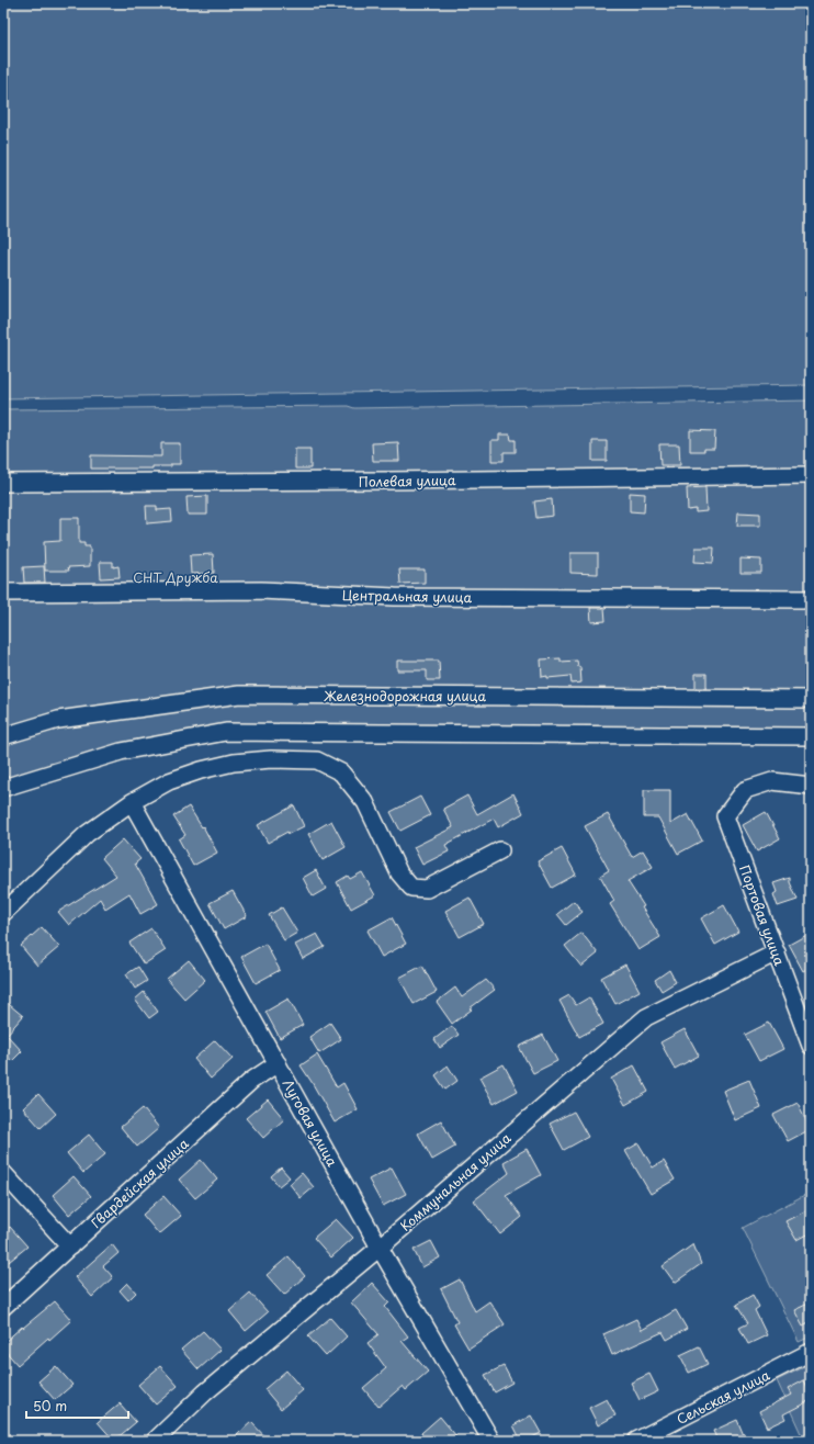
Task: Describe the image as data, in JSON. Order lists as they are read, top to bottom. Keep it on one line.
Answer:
{"streets":{"street":["Полевая улица","Центральная улица","Железнодорожная улица","Портовая улица","Луговая улица","Коммунальная улица","Гвардейская улица","Сельская улица"]},"crossings":[["Портовая улица","Коммунальная улица"],["Луговая улица","Коммунальная улица"],["Луговая улица","Гвардейская улица"]],"parks":["СНТ Дружба"],"scale_bar":"50 m"}
